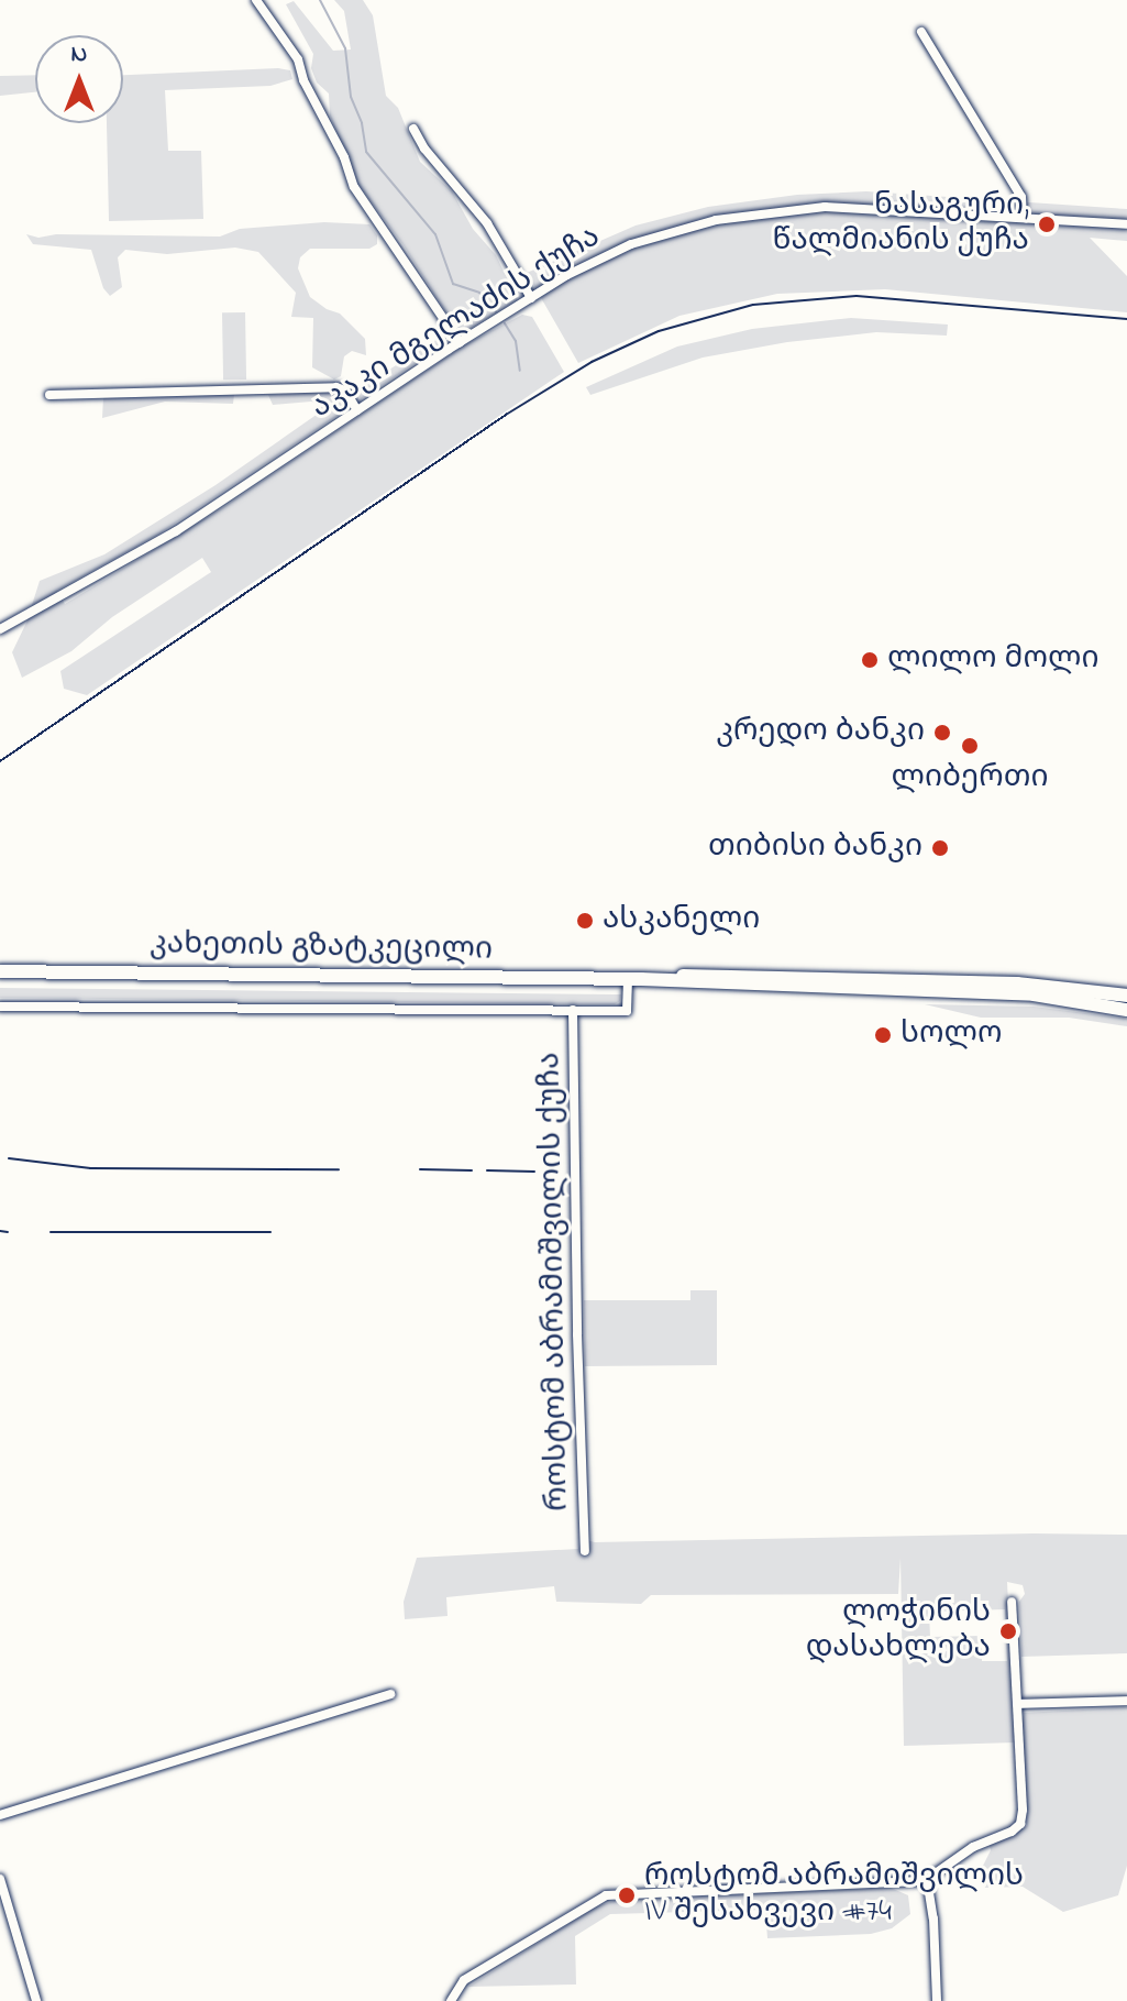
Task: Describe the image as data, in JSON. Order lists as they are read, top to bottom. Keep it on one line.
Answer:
{"streets":{"highway":["კახეთის გზატკეცილი"],"street":["აკაკი მგელაძის ქუჩა","როსტომ აბრამიშვილის ქუჩა"]},"crossings":[["კახეთის გზატკეცილი","როსტომ აბრამიშვილის ქუჩა"]],"places":["ნასაგური, წალმიანის ქუჩა","ლილო მოლი","კრედო ბანკი","ლიბერთი","თიბისი ბანკი","ასკანელი","სოლო","ლოჭინის დასახლება","როსტომ აბრამიშვილის IV შესახვევი #74"],"north":"top"}
